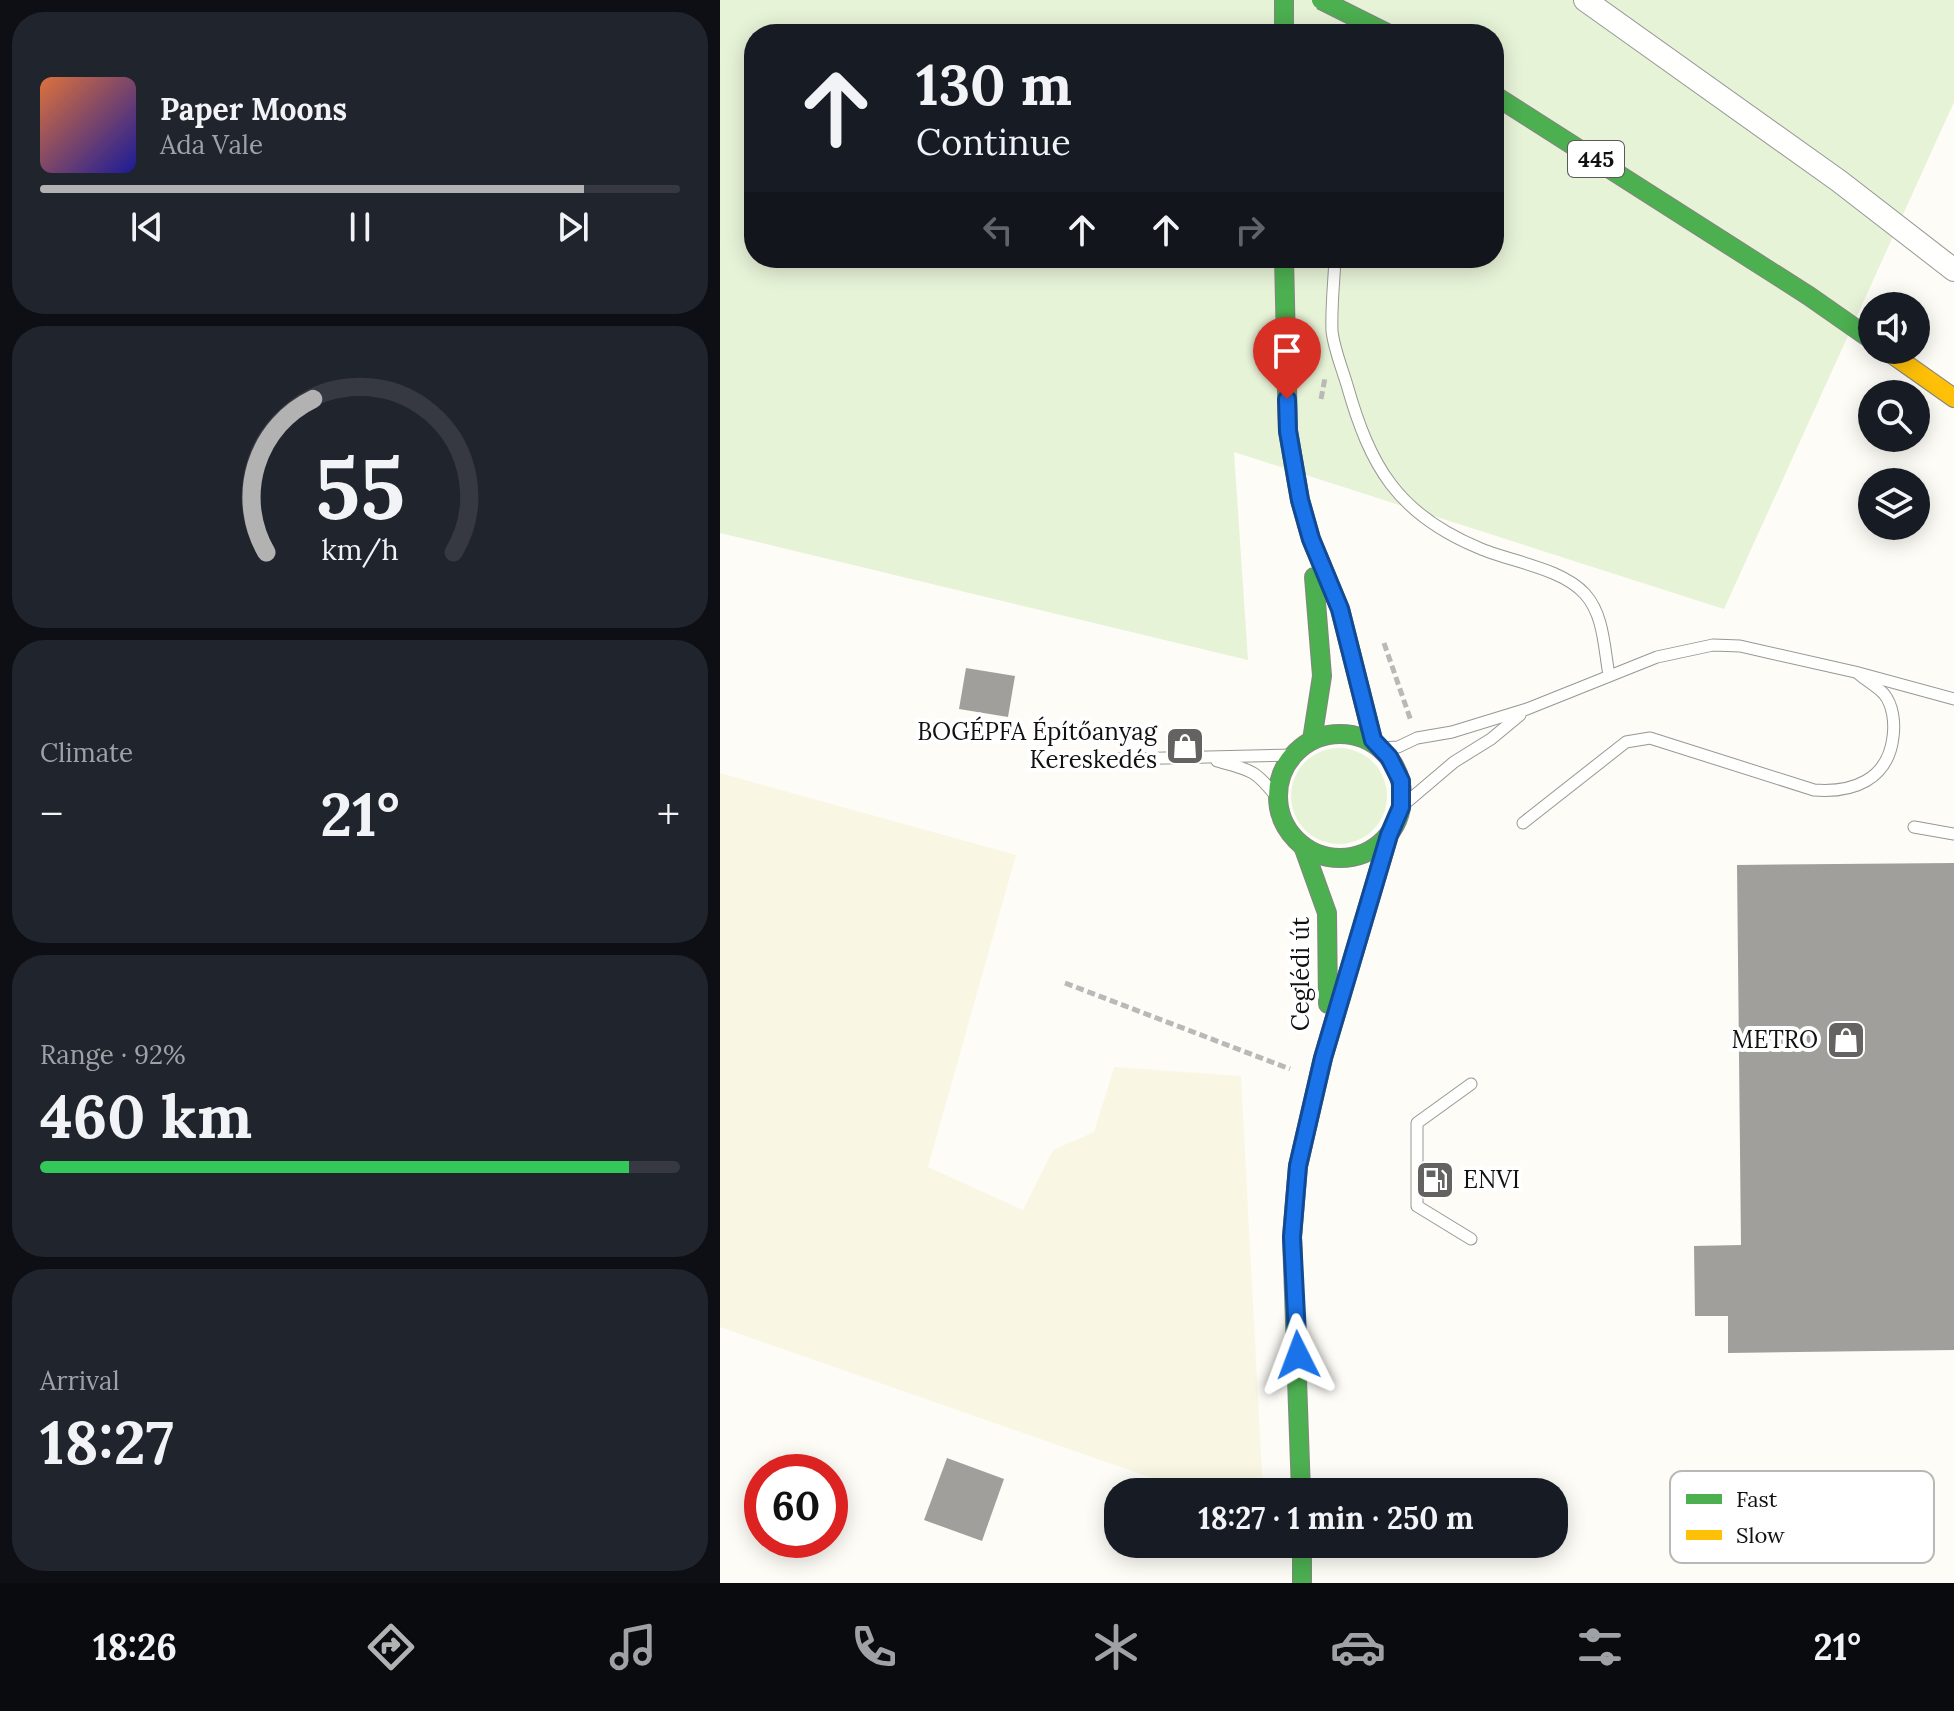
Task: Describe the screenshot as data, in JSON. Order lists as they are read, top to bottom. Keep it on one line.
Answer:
{"streets":{"main road":["445","Ceglédi út"]},"places":{"shop":["BOGÉPFA Építőanyag Kereskedés","METRO"],"fuel station":["ENVI"]},"legend":["Fast","Slow"],"page":{"turn":["130 m","Continue"],"song":["Paper Moons","Ada Vale"],"tile":["Climate",["Range · 92%","460 km"],["Arrival","18:27"]],"heat":["−","21°","+"],"limit":"60","trip":"18:27 · 1 min · 250 m","tabs":["18:26","21°"],"gauge":["55","km/h"]}}
